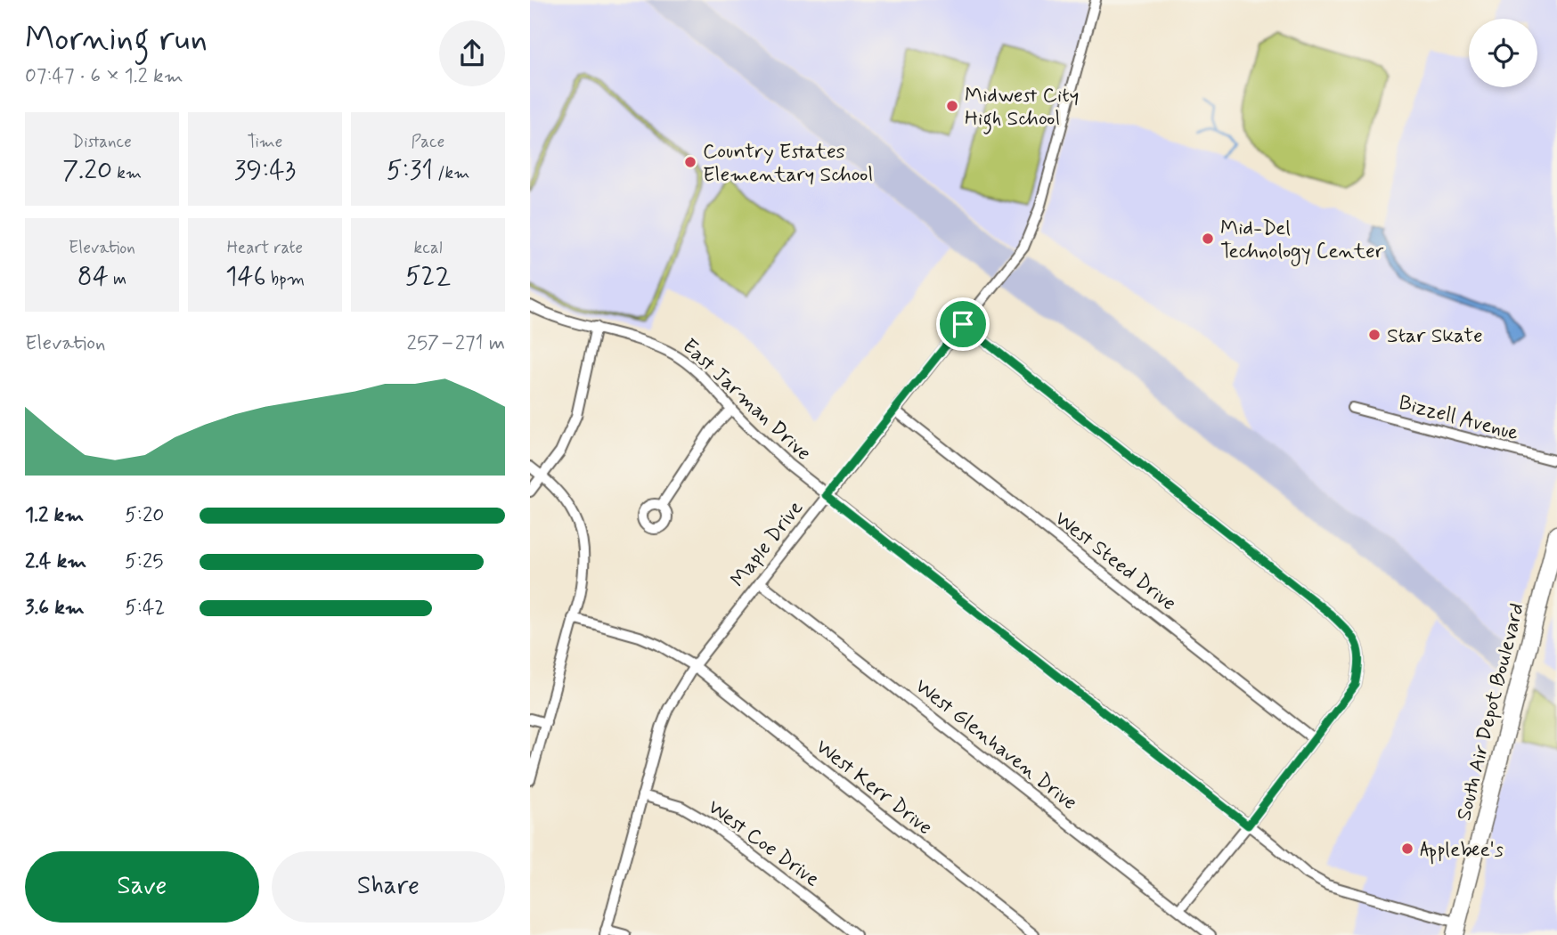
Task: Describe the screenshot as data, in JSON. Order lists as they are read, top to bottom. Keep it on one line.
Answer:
{"streets":{"main road":["South Air Depot Boulevard"],"street":["East Jarman Drive","Bizzell Avenue","Maple Drive","West Steed Drive","West Glenhaven Drive","West Kerr Drive","West Coe Drive"]},"crossings":[["East Jarman Drive","Maple Drive"],["East Jarman Drive","South Air Depot Boulevard"],["Maple Drive","West Steed Drive"],["Maple Drive","West Glenhaven Drive"],["Maple Drive","West Kerr Drive"],["Maple Drive","West Coe Drive"]],"places":["Midwest City High School","Country Estates Elementary School","Mid-Del Technology Center","Star Skate","Applebee's"],"page":{"heading":["Morning run","07:47 · 6 × 1.2 km"],"stats":[["Distance","7.20 km"],["Time","39:43"],["Pace","5:31 /km"],["Elevation","84 m"],["Heart rate","146 bpm"],["kcal","522"]],"chart":["Elevation","257–271 m"],"list":[{"name":"1.2 km","note":"5:20"},{"name":"2.4 km","note":"5:25"},{"name":"3.6 km","note":"5:42"}],"buttons":["Save","Share"]}}
